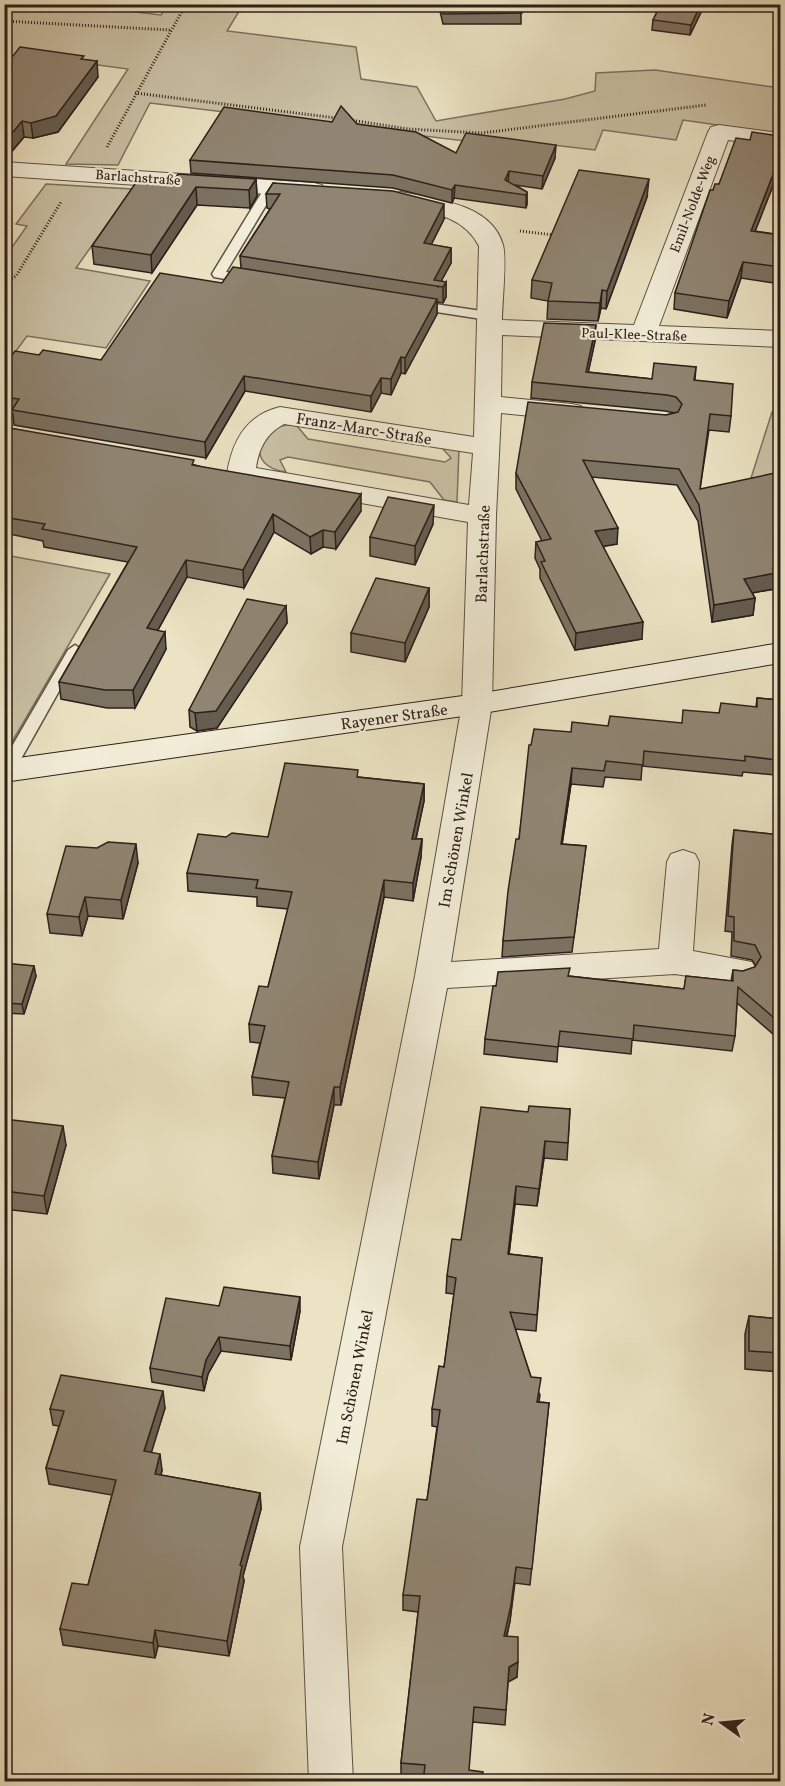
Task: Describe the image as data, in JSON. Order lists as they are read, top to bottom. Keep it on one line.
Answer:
{"streets":{"street":["Barlachstraße","Emil-Nolde-Weg","Paul-Klee-Straße","Franz-Marc-Straße","Rayener Straße","Im Schönen Winkel"]},"crossings":[["Barlachstraße","Paul-Klee-Straße"],["Barlachstraße","Franz-Marc-Straße"],["Barlachstraße","Rayener Straße"],["Barlachstraße","Im Schönen Winkel"],["Emil-Nolde-Weg","Paul-Klee-Straße"],["Rayener Straße","Im Schönen Winkel"]],"north":"left"}
